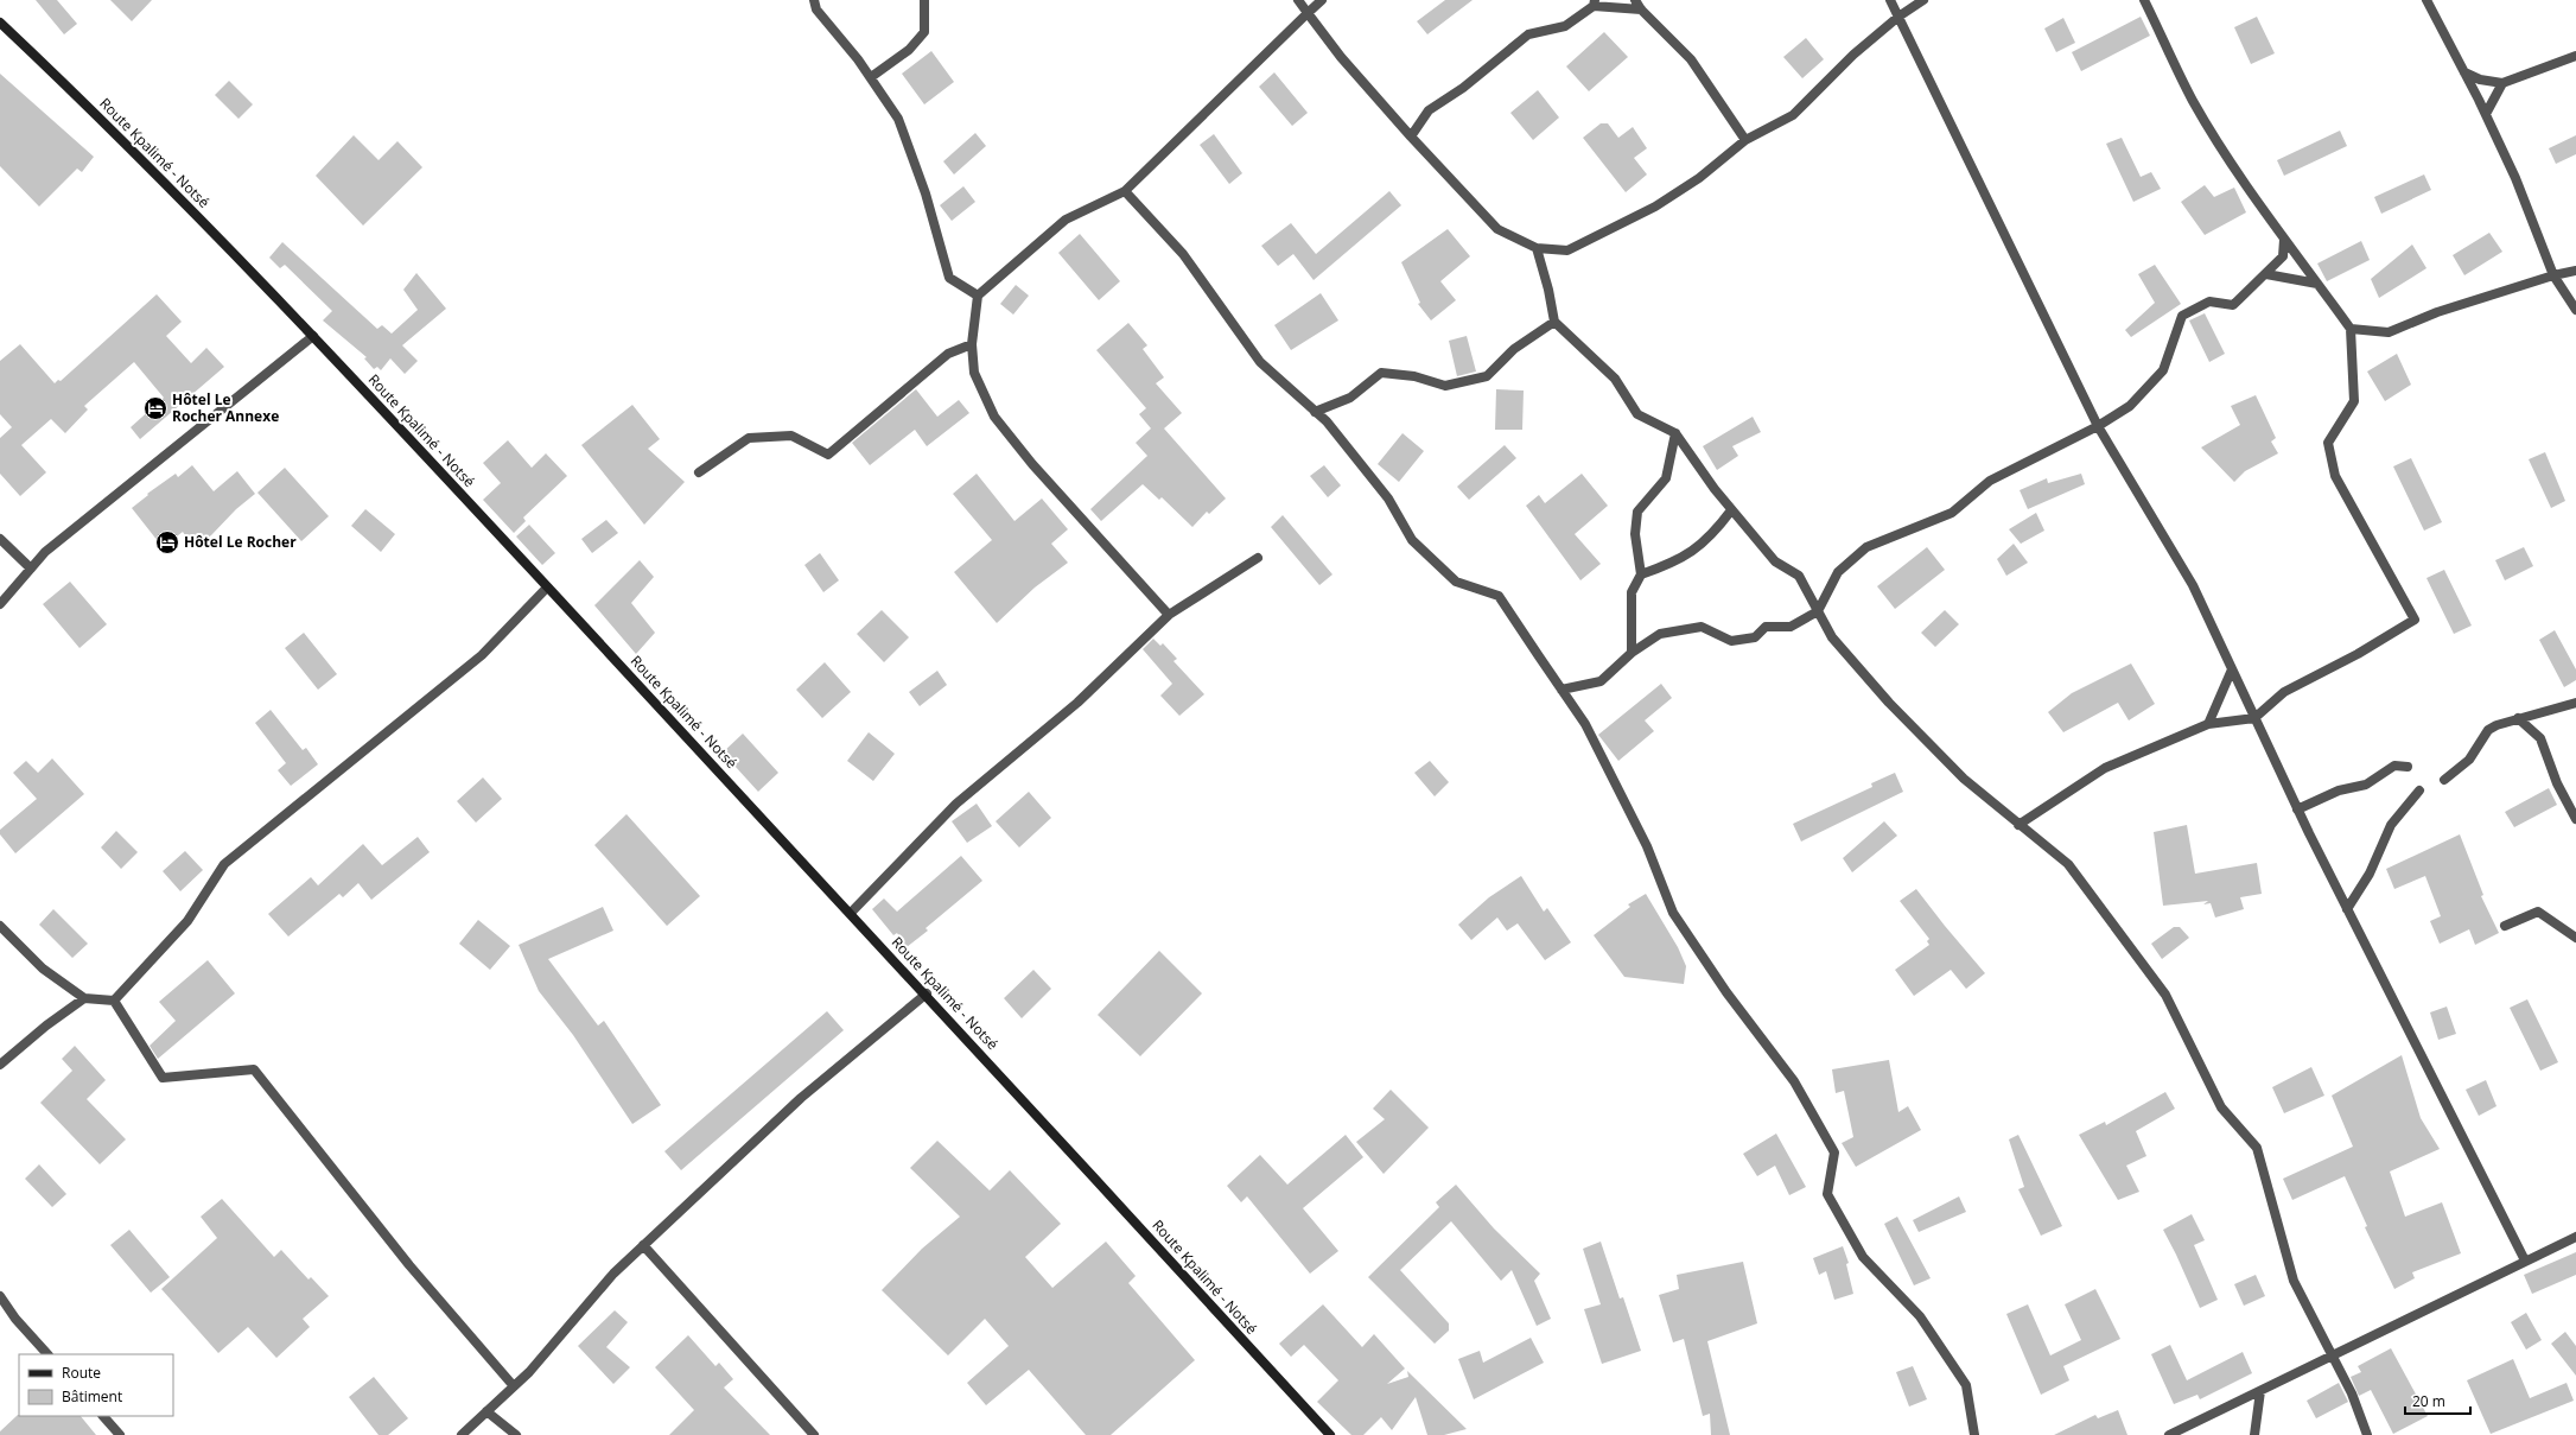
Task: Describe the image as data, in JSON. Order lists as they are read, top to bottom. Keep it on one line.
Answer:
{"streets":{"main road":["Route Kpalimé - Notsé"]},"places":{"hotel":["Hôtel Le Rocher Annexe","Hôtel Le Rocher"]},"legend":["Route","Bâtiment"],"scale_bar":"20 m"}
